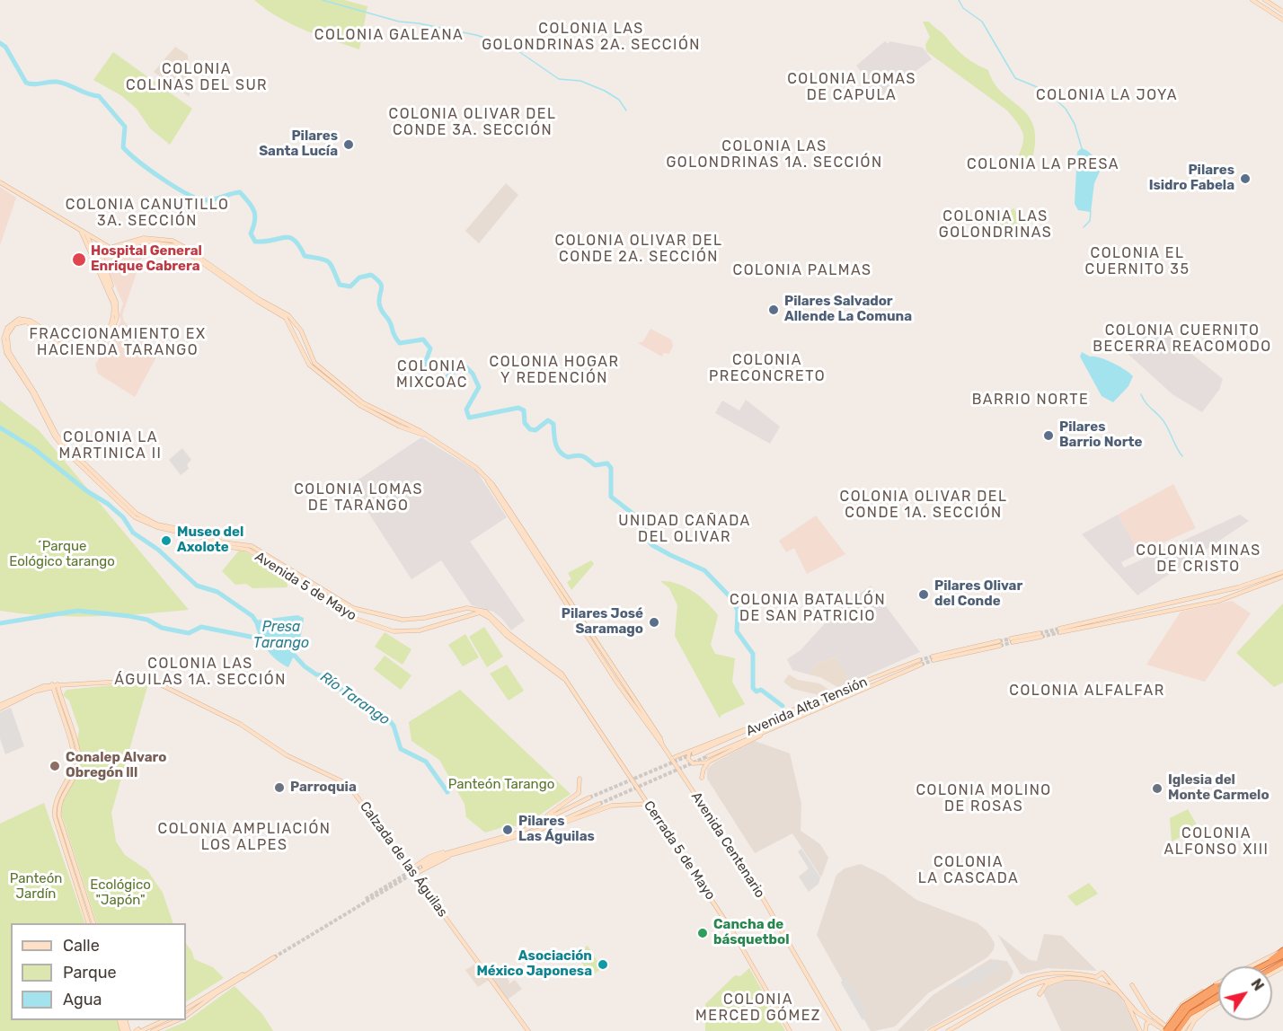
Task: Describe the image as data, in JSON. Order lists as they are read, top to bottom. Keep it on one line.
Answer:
{"streets":{"main road":["Avenida 5 de Mayo","Avenida Alta Tensión","Avenida Centenario","Cerrada 5 de Mayo","Calzada de las Águilas"]},"crossings":[["Avenida 5 de Mayo","Cerrada 5 de Mayo"]],"districts":["COLONIA LAS GOLONDRINAS 2A. SECCIÓN","COLONIA GALEANA","COLONIA COLINAS DEL SUR","COLONIA LOMAS DE CAPULA","COLONIA LA JOYA","COLONIA OLIVAR DEL CONDE 3A. SECCIÓN","COLONIA LAS GOLONDRINAS 1A. SECCIÓN","COLONIA LA PRESA","COLONIA CANUTILLO 3A. SECCIÓN","COLONIA LAS GOLONDRINAS","COLONIA OLIVAR DEL CONDE 2A. SECCIÓN","COLONIA EL CUERNITO 35","COLONIA PALMAS","COLONIA CUERNITO BECERRA REACOMODO","FRACCIONAMIENTO EX HACIENDA TARANGO","COLONIA PRECONCRETO","COLONIA HOGAR Y REDENCIÓN","COLONIA MIXCOAC","BARRIO NORTE","COLONIA LA MARTINICA II","COLONIA LOMAS DE TARANGO","COLONIA OLIVAR DEL CONDE 1A. SECCIÓN","UNIDAD CAÑADA DEL OLIVAR","COLONIA MINAS DE CRISTO","COLONIA BATALLÓN DE SAN PATRICIO","COLONIA LAS ÁGUILAS 1A. SECCIÓN","COLONIA ALFALFAR","COLONIA MOLINO DE ROSAS","COLONIA AMPLIACIÓN LOS ALPES","COLONIA ALFONSO XIII","COLONIA LA CASCADA","COLONIA MERCED GÓMEZ"],"water":["Presa Tarango","Río Tarango"],"parks":["´Parque Eológico tarango","Panteón Tarango","Panteón Jardín","Ecológico \"Japón\""],"places":["Pilares Santa Lucía","Pilares Isidro Fabela","Hospital General Enrique Cabrera","Pilares Salvador Allende La Comuna","Pilares Barrio Norte","Museo del Axolote","Pilares Olivar del Conde","Pilares José Saramago","Conalep Alvaro Obregón lll","Parroquia","Iglesia del Monte Carmelo","Pilares Las Águilas","Cancha de básquetbol","Asociación México Japonesa"],"legend":["Calle","Parque","Agua"],"north":"top right"}
